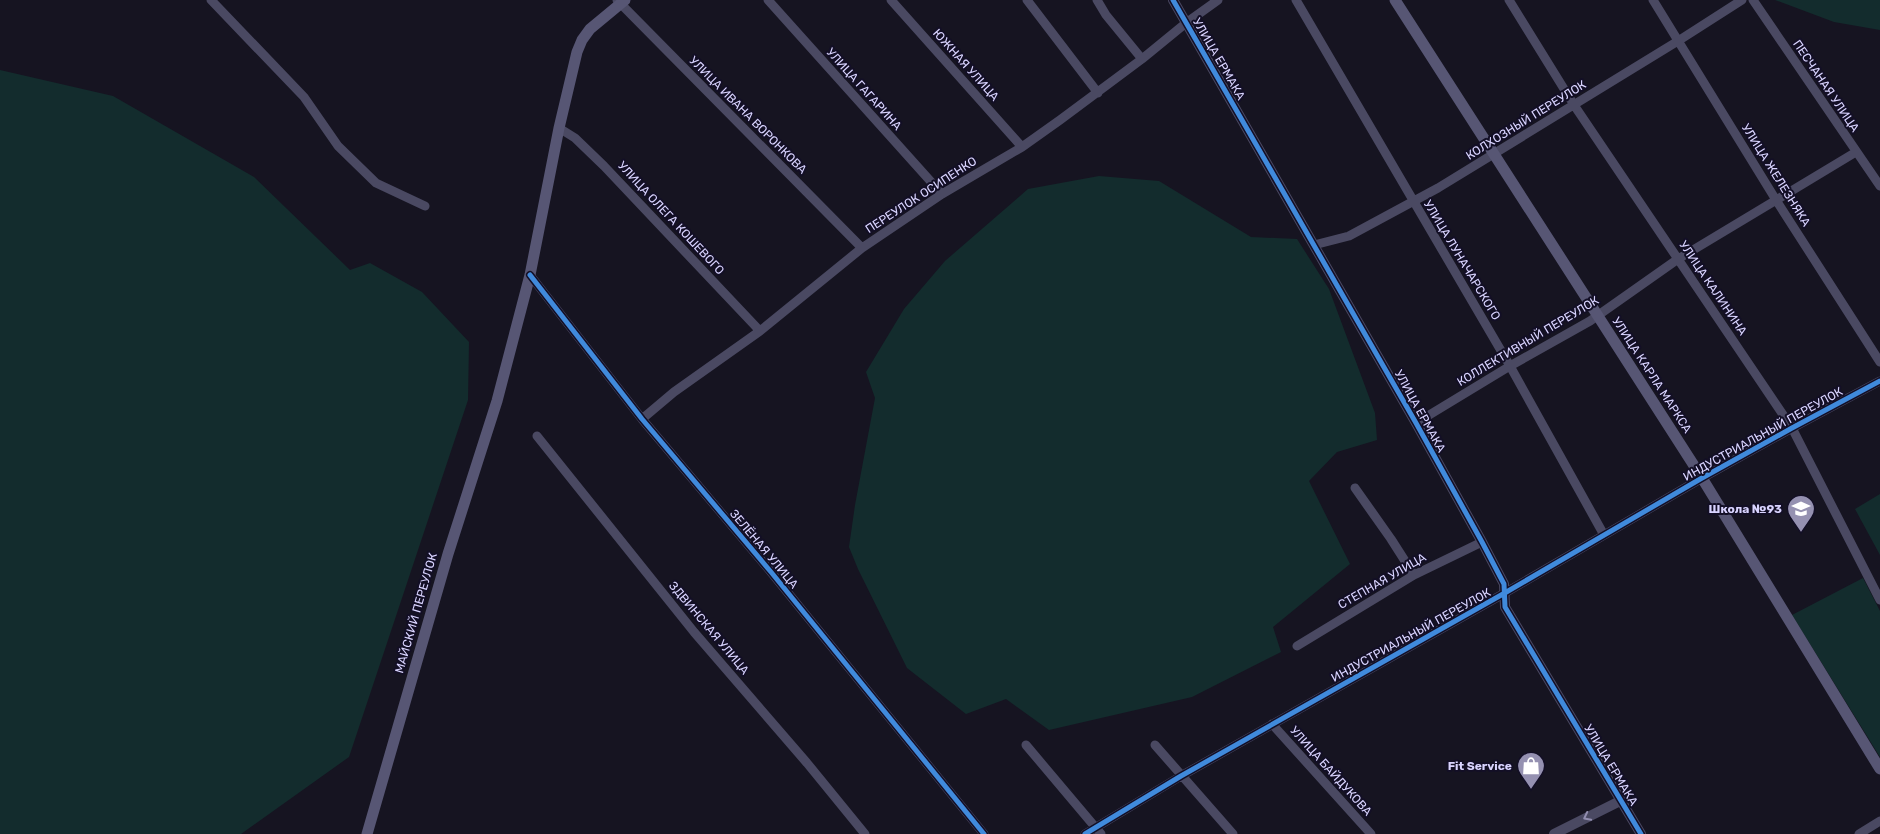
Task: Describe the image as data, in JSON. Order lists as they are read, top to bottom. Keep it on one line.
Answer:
{"streets":{"main road":["УЛИЦА КАРЛА МАРКСА","МАЙСКИЙ ПЕРЕУЛОК"],"street":["УЛИЦА ЕРМАКА","ЮЖНАЯ УЛИЦА","ПЕСЧАНАЯ УЛИЦА","УЛИЦА ГАГАРИНА","УЛИЦА ИВАНА ВОРОНКОВА","КОЛХОЗНЫЙ ПЕРЕУЛОК","УЛИЦА ЖЕЛЕЗНЯКА","ПЕРЕУЛОК ОСИПЕНКО","УЛИЦА ОЛЕГА КОШЕВОГО","УЛИЦА ЛУНАЧАРСКОГО","УЛИЦА КАЛИНИНА","КОЛЛЕКТИВНЫЙ ПЕРЕУЛОК","ИНДУСТРИАЛЬНЫЙ ПЕРЕУЛОК","ЗЕЛЁНАЯ УЛИЦА","СТЕПНАЯ УЛИЦА","ЗДВИНСКАЯ УЛИЦА","УЛИЦА БАЙДУКОВА"]},"crossings":[["УЛИЦА ЕРМАКА","КОЛХОЗНЫЙ ПЕРЕУЛОК"],["УЛИЦА ЕРМАКА","ПЕРЕУЛОК ОСИПЕНКО"],["УЛИЦА ЕРМАКА","КОЛЛЕКТИВНЫЙ ПЕРЕУЛОК"],["УЛИЦА ЕРМАКА","ИНДУСТРИАЛЬНЫЙ ПЕРЕУЛОК"],["УЛИЦА ЕРМАКА","СТЕПНАЯ УЛИЦА"],["ЮЖНАЯ УЛИЦА","ПЕРЕУЛОК ОСИПЕНКО"],["ПЕСЧАНАЯ УЛИЦА","КОЛЛЕКТИВНЫЙ ПЕРЕУЛОК"],["УЛИЦА ГАГАРИНА","ПЕРЕУЛОК ОСИПЕНКО"],["УЛИЦА ИВАНА ВОРОНКОВА","ПЕРЕУЛОК ОСИПЕНКО"],["УЛИЦА ИВАНА ВОРОНКОВА","МАЙСКИЙ ПЕРЕУЛОК"],["КОЛХОЗНЫЙ ПЕРЕУЛОК","УЛИЦА ЖЕЛЕЗНЯКА"],["КОЛХОЗНЫЙ ПЕРЕУЛОК","УЛИЦА ЛУНАЧАРСКОГО"],["КОЛХОЗНЫЙ ПЕРЕУЛОК","УЛИЦА КАЛИНИНА"],["КОЛХОЗНЫЙ ПЕРЕУЛОК","УЛИЦА КАРЛА МАРКСА"],["УЛИЦА ЖЕЛЕЗНЯКА","КОЛЛЕКТИВНЫЙ ПЕРЕУЛОК"],["ПЕРЕУЛОК ОСИПЕНКО","УЛИЦА ОЛЕГА КОШЕВОГО"],["ПЕРЕУЛОК ОСИПЕНКО","ЗЕЛЁНАЯ УЛИЦА"],["УЛИЦА ОЛЕГА КОШЕВОГО","МАЙСКИЙ ПЕРЕУЛОК"],["УЛИЦА ЛУНАЧАРСКОГО","КОЛЛЕКТИВНЫЙ ПЕРЕУЛОК"],["УЛИЦА ЛУНАЧАРСКОГО","ИНДУСТРИАЛЬНЫЙ ПЕРЕУЛОК"],["УЛИЦА КАЛИНИНА","КОЛЛЕКТИВНЫЙ ПЕРЕУЛОК"],["УЛИЦА КАЛИНИНА","ИНДУСТРИАЛЬНЫЙ ПЕРЕУЛОК"],["КОЛЛЕКТИВНЫЙ ПЕРЕУЛОК","УЛИЦА КАРЛА МАРКСА"],["УЛИЦА КАРЛА МАРКСА","ИНДУСТРИАЛЬНЫЙ ПЕРЕУЛОК"],["ИНДУСТРИАЛЬНЫЙ ПЕРЕУЛОК","УЛИЦА БАЙДУКОВА"],["ЗЕЛЁНАЯ УЛИЦА","МАЙСКИЙ ПЕРЕУЛОК"]],"places":{"school or university":["Школа №93"],"shop":["Fit Service"]}}
